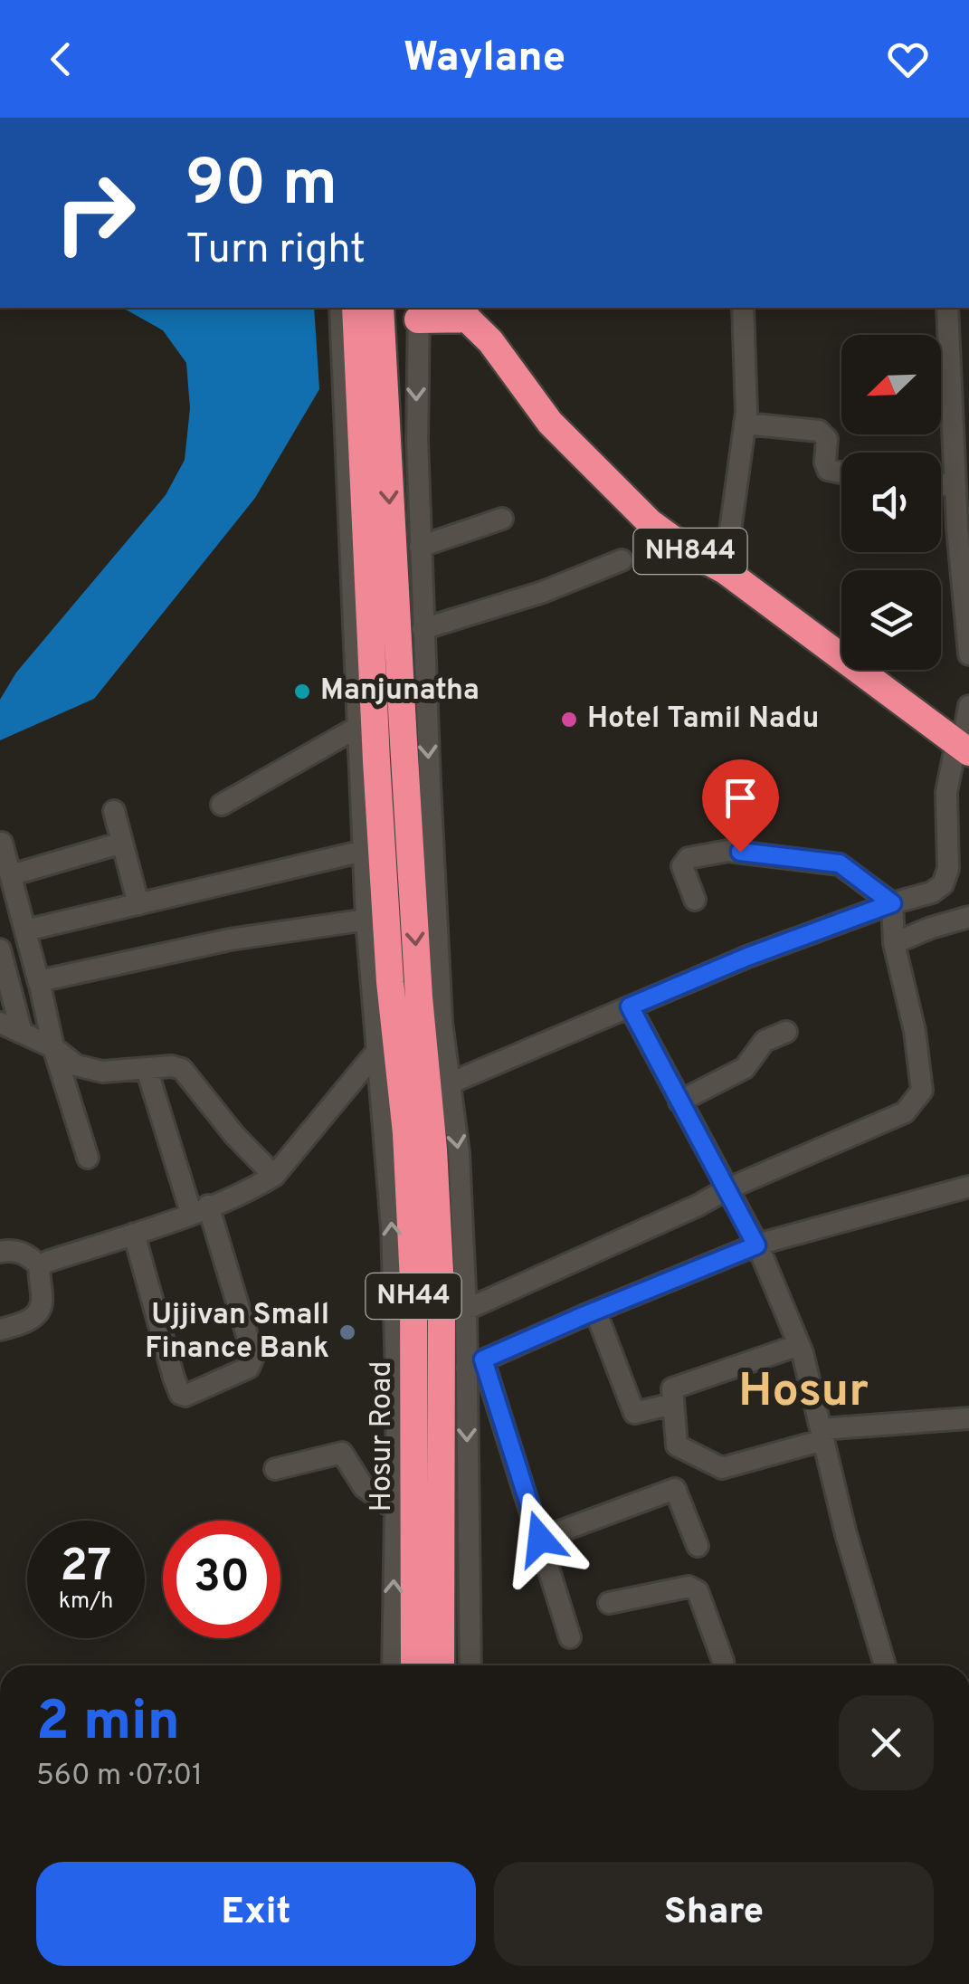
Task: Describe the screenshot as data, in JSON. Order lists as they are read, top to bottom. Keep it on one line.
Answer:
{"streets":{"highway":["NH844","NH44","Hosur Road"]},"crossings":[["NH44","Hosur Road"]],"districts":["Hosur"],"places":["Manjunatha","Hotel Tamil Nadu","Ujjivan Small Finance Bank"],"north":"bottom left","page":{"header":"Waylane","turn":["90 m","Turn right"],"speed":"27 km/h","limit":"30","heading":["2 min","560 m · 07:01"],"buttons":["Exit","Share"]}}
